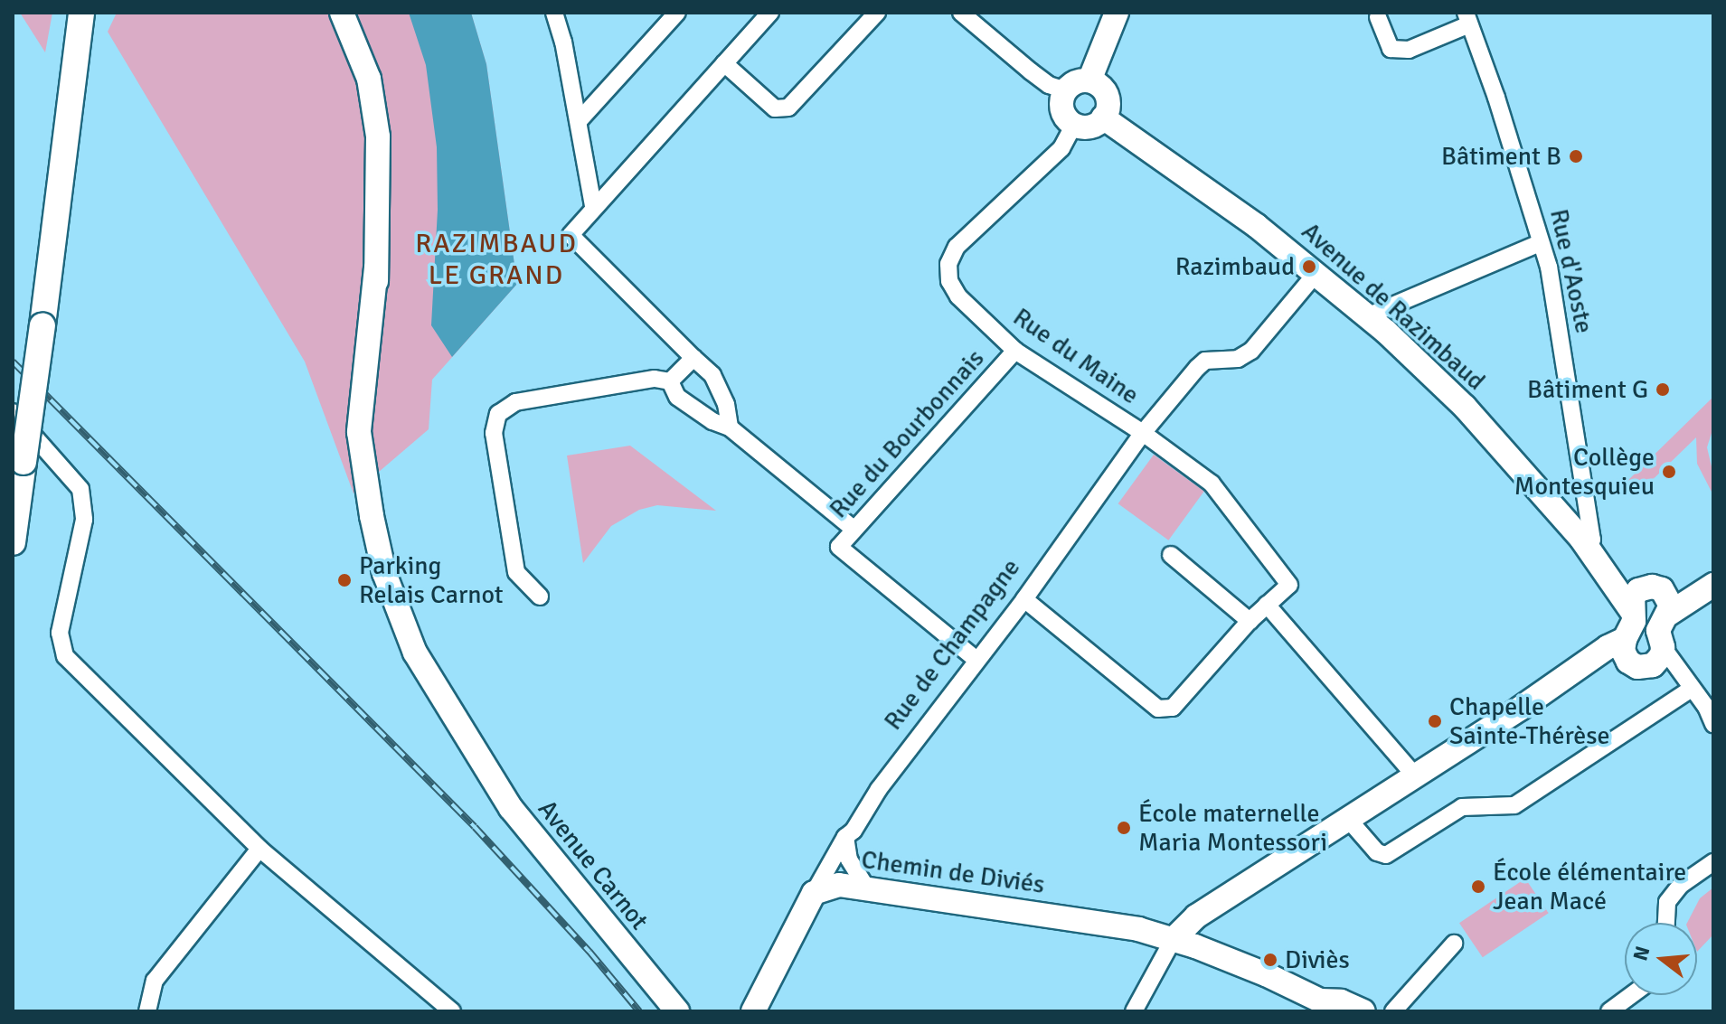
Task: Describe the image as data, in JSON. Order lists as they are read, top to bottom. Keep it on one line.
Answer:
{"streets":{"street":["Rue d'Aoste","Avenue de Razimbaud","Rue du Maine","Rue du Bourbonnais","Rue de Champagne","Avenue Carnot","Chemin de Diviés"]},"crossings":[["Rue d'Aoste","Avenue de Razimbaud"],["Avenue de Razimbaud","Rue du Maine"],["Avenue de Razimbaud","Rue de Champagne"],["Rue du Maine","Rue du Bourbonnais"],["Rue du Maine","Rue de Champagne"],["Rue du Bourbonnais","Rue de Champagne"],["Rue de Champagne","Chemin de Diviés"]],"districts":["RAZIMBAUD LE GRAND"],"places":["Bâtiment B","Razimbaud","Bâtiment G","Collège Montesquieu","Parking Relais Carnot","Chapelle Sainte-Thérèse","École maternelle Maria Montessori","École élémentaire Jean Macé","Diviès"],"north":"left"}
